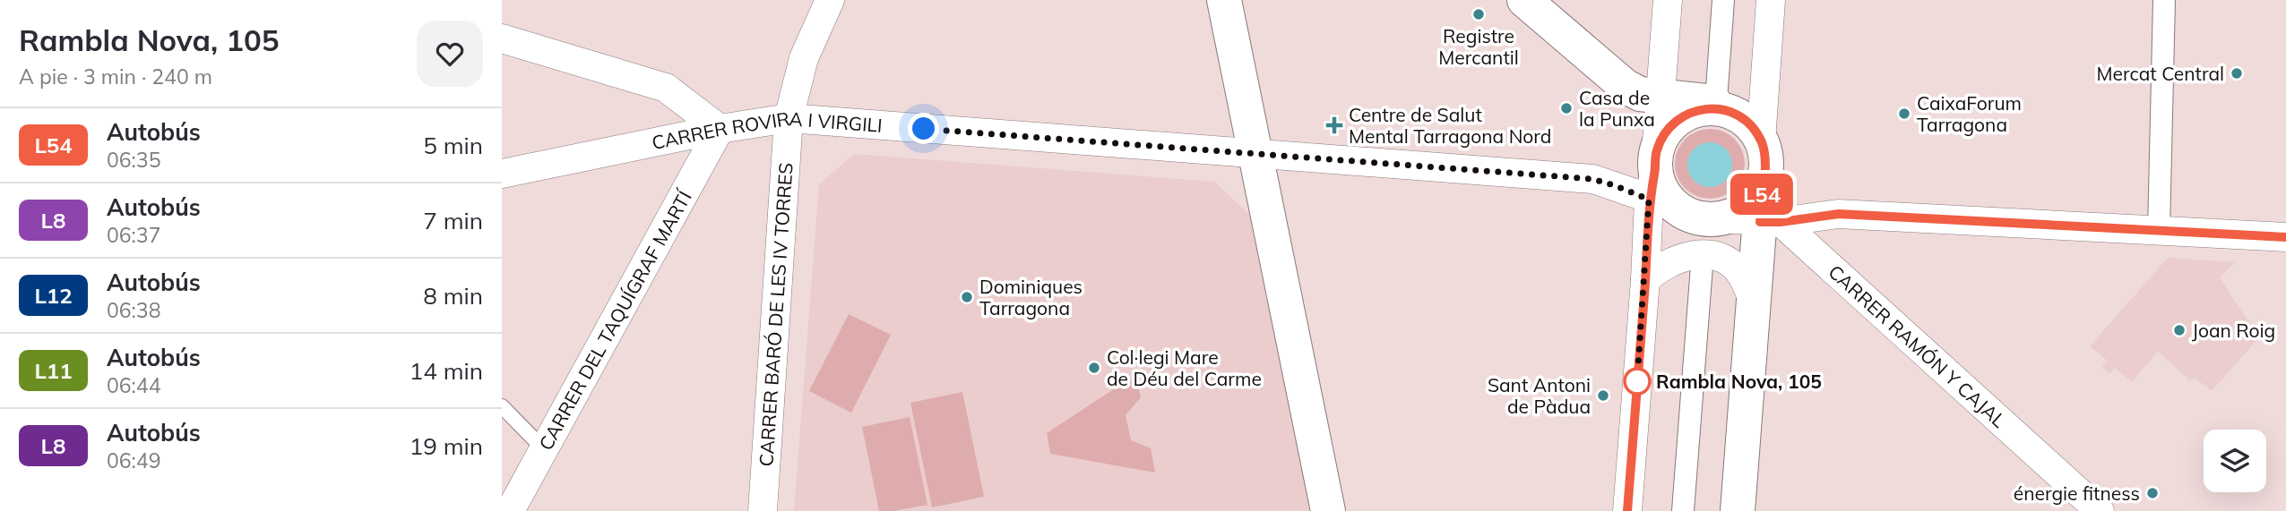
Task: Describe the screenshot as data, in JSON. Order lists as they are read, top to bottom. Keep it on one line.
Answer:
{"streets":{"street":["CARRER ROVIRA I VIRGILI","CARRER BARÓ DE LES IV TORRES","CARRER DEL TAQUÍGRAF MARTÍ","CARRER RAMÓN Y CAJAL"]},"crossings":[["CARRER ROVIRA I VIRGILI","CARRER BARÓ DE LES IV TORRES"],["CARRER ROVIRA I VIRGILI","CARRER DEL TAQUÍGRAF MARTÍ"]],"places":{"other":["Registre Mercantil","Mercat Central","Casa de la Punxa","CaixaForum Tarragona","Dominiques Tarragona","Joan Roig","Col·legi Mare de Déu del Carme","Rambla Nova, 105","Sant Antoni de Pàdua","énergie fitness"],"health":["Centre de Salut Mental Tarragona Nord"]},"lines":["bus line L54"],"page":{"heading":["Rambla Nova, 105","A pie · 3 min · 240 m"],"on_map":"L54","list":[{"mark":"L54","name":"Autobús","note":"06:35","value":"5 min"},{"mark":"L8","name":"Autobús","note":"06:37","value":"7 min"},{"mark":"L12","name":"Autobús","note":"06:38","value":"8 min"},{"mark":"L11","name":"Autobús","note":"06:44","value":"14 min"},{"mark":"L8","name":"Autobús","note":"06:49","value":"19 min"}]}}
